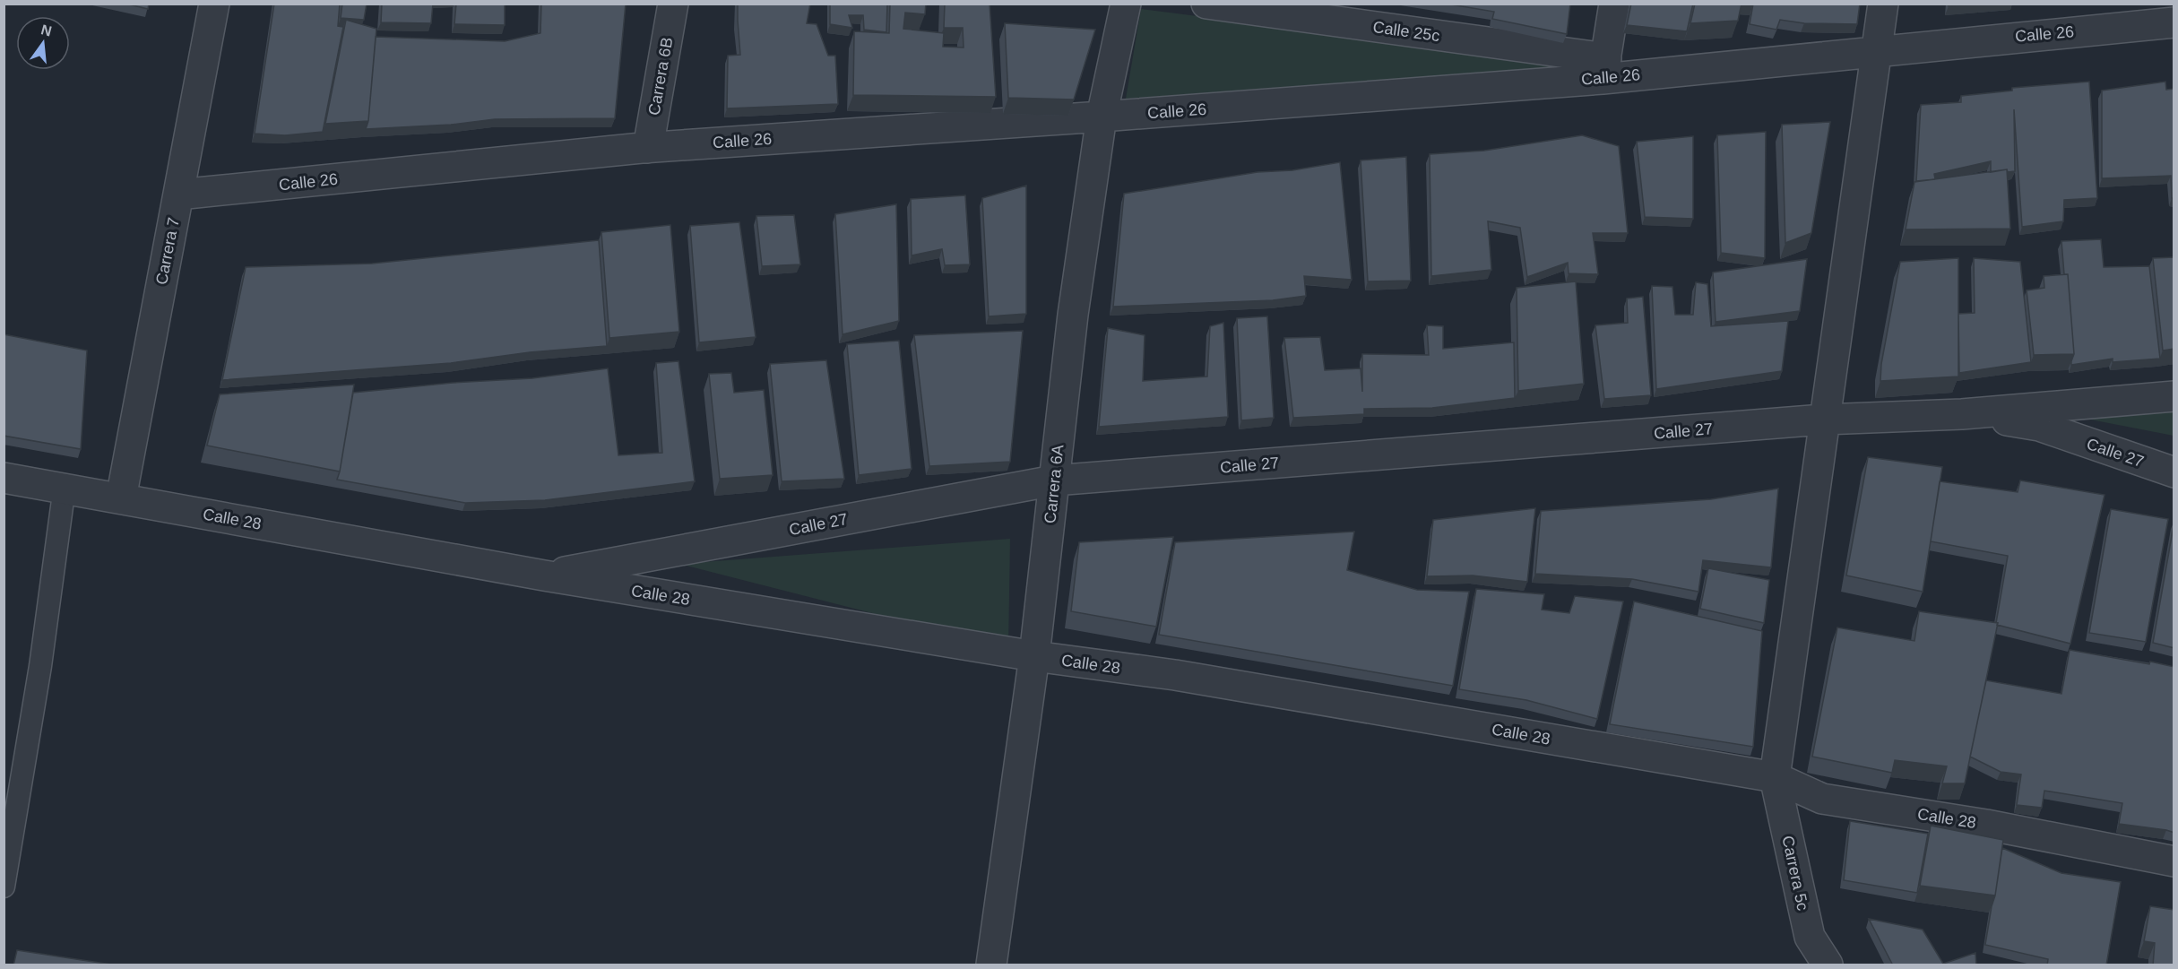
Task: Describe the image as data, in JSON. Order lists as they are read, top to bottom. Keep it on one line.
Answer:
{"streets":{"street":["Calle 25c","Calle 26","Carrera 6B","Carrera 7","Calle 27","Carrera 6A","Calle 28","Carrera 5c"]},"crossings":[["Calle 25c","Calle 26"],["Calle 26","Carrera 6B"],["Calle 26","Carrera 7"],["Calle 26","Carrera 6A"],["Carrera 7","Calle 28"],["Calle 27","Carrera 6A"],["Calle 27","Calle 28"],["Carrera 6A","Calle 28"],["Calle 28","Carrera 5c"]],"north":"top"}
